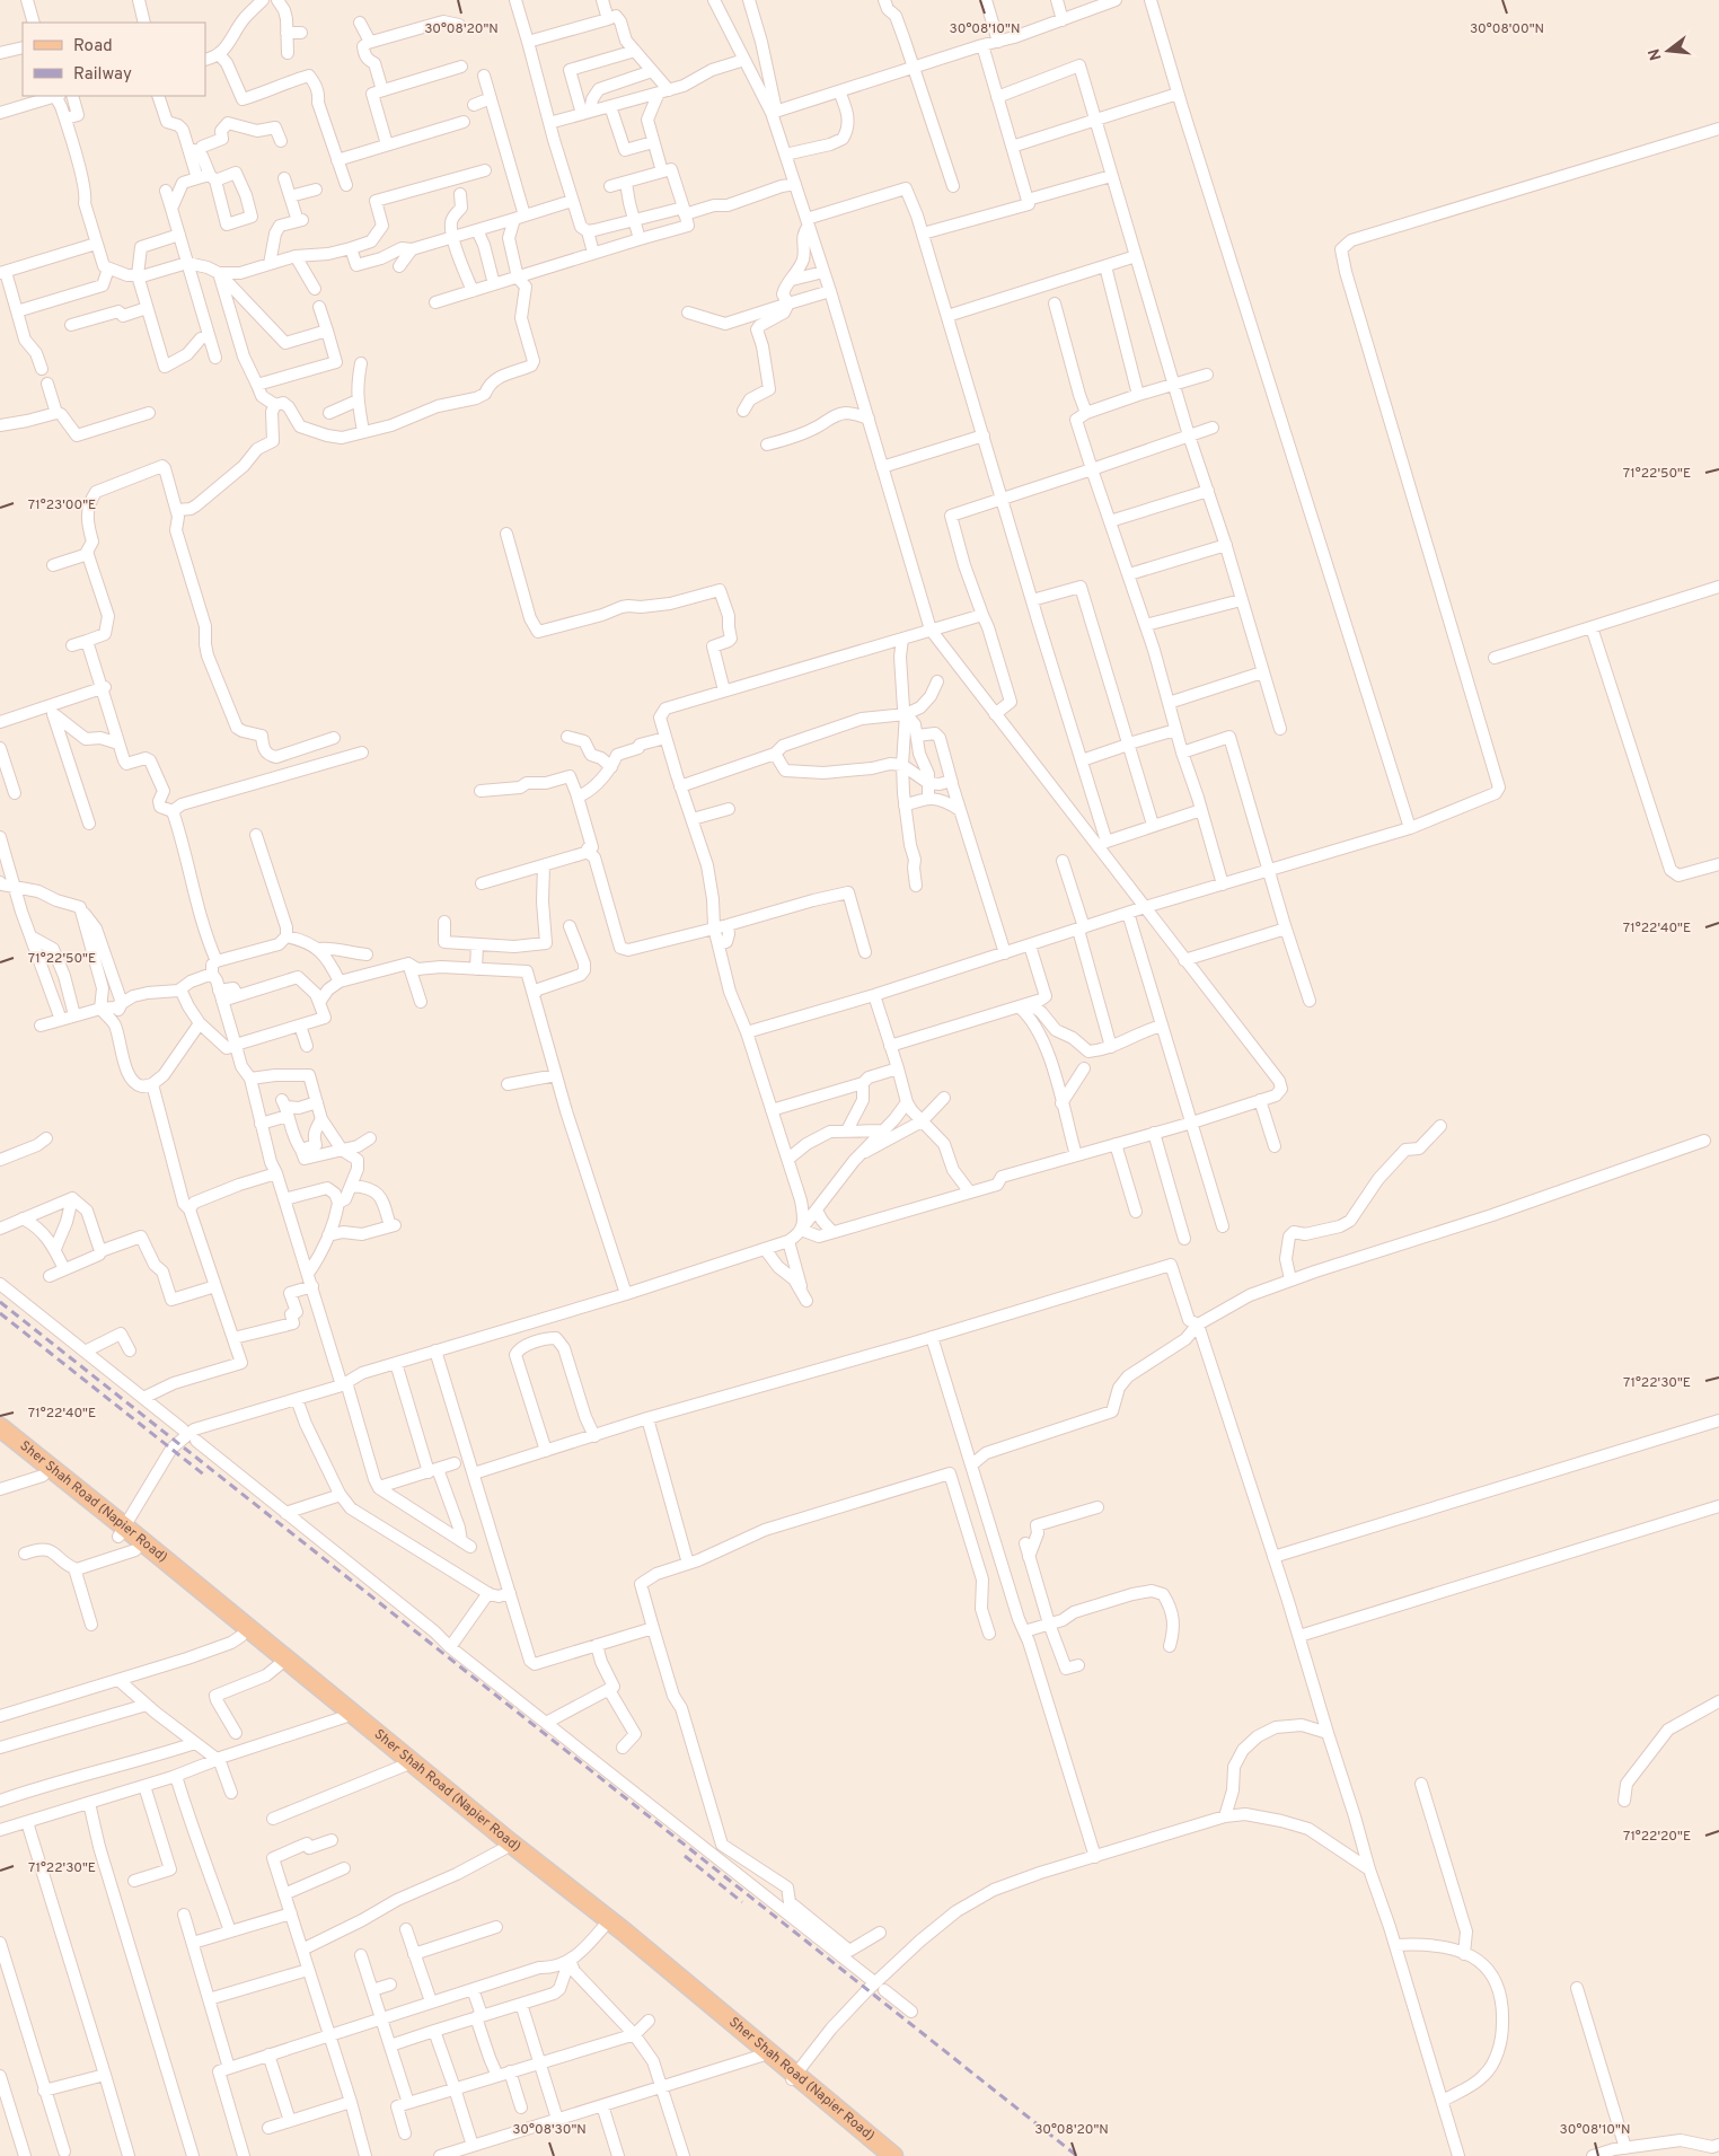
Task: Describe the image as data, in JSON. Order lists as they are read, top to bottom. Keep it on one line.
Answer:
{"streets":{"main road":["Sher Shah Road (Napier Road)"]},"legend":["Road","Railway"],"north":"left","coordinates":["30°08'20\"N","30°08'10\"N","30°08'00\"N","71°22'50\"E","71°23'00\"E","71°22'40\"E","71°22'30\"E","71°22'20\"E","30°08'30\"N"]}
